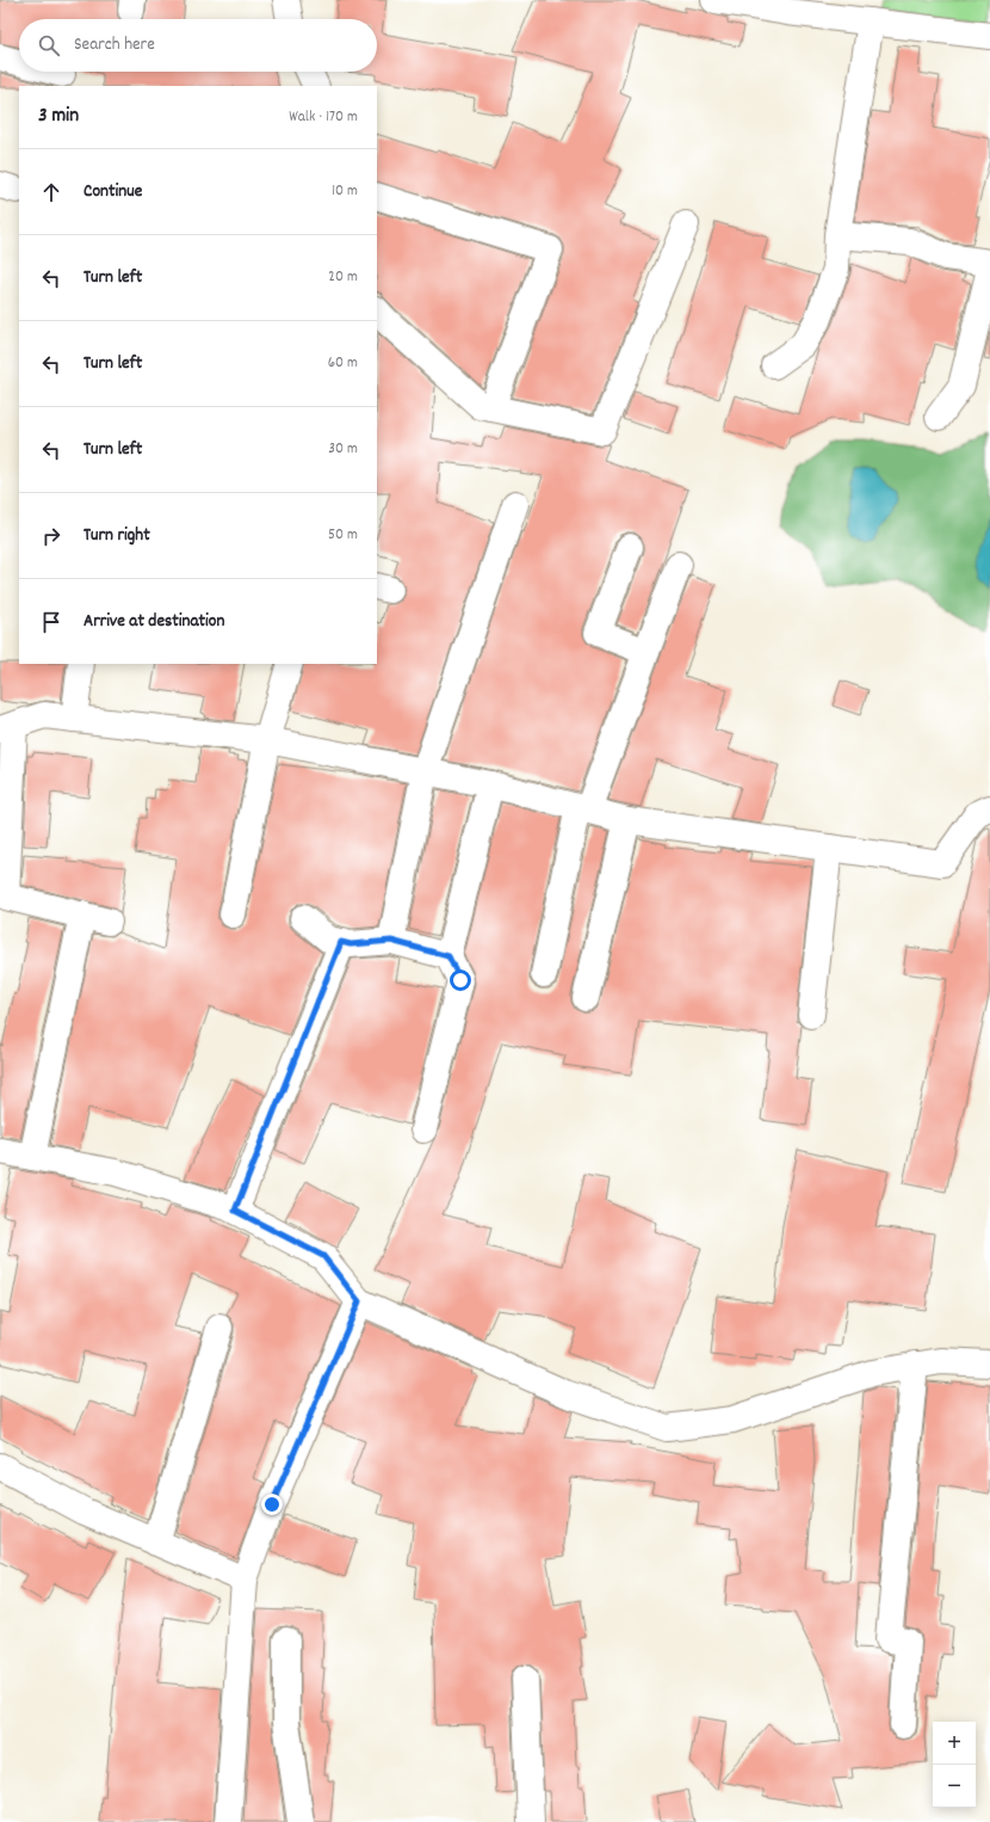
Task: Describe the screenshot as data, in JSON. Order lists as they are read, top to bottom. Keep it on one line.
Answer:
{"page":{"search":"Search here","heading":["3 min","Walk · 170 m"],"list":[["Continue","10 m"],["Turn left","20 m"],["Turn left","60 m"],["Turn left","30 m"],["Turn right","50 m"],"Arrive at destination"],"map_buttons":["+","−"]}}
